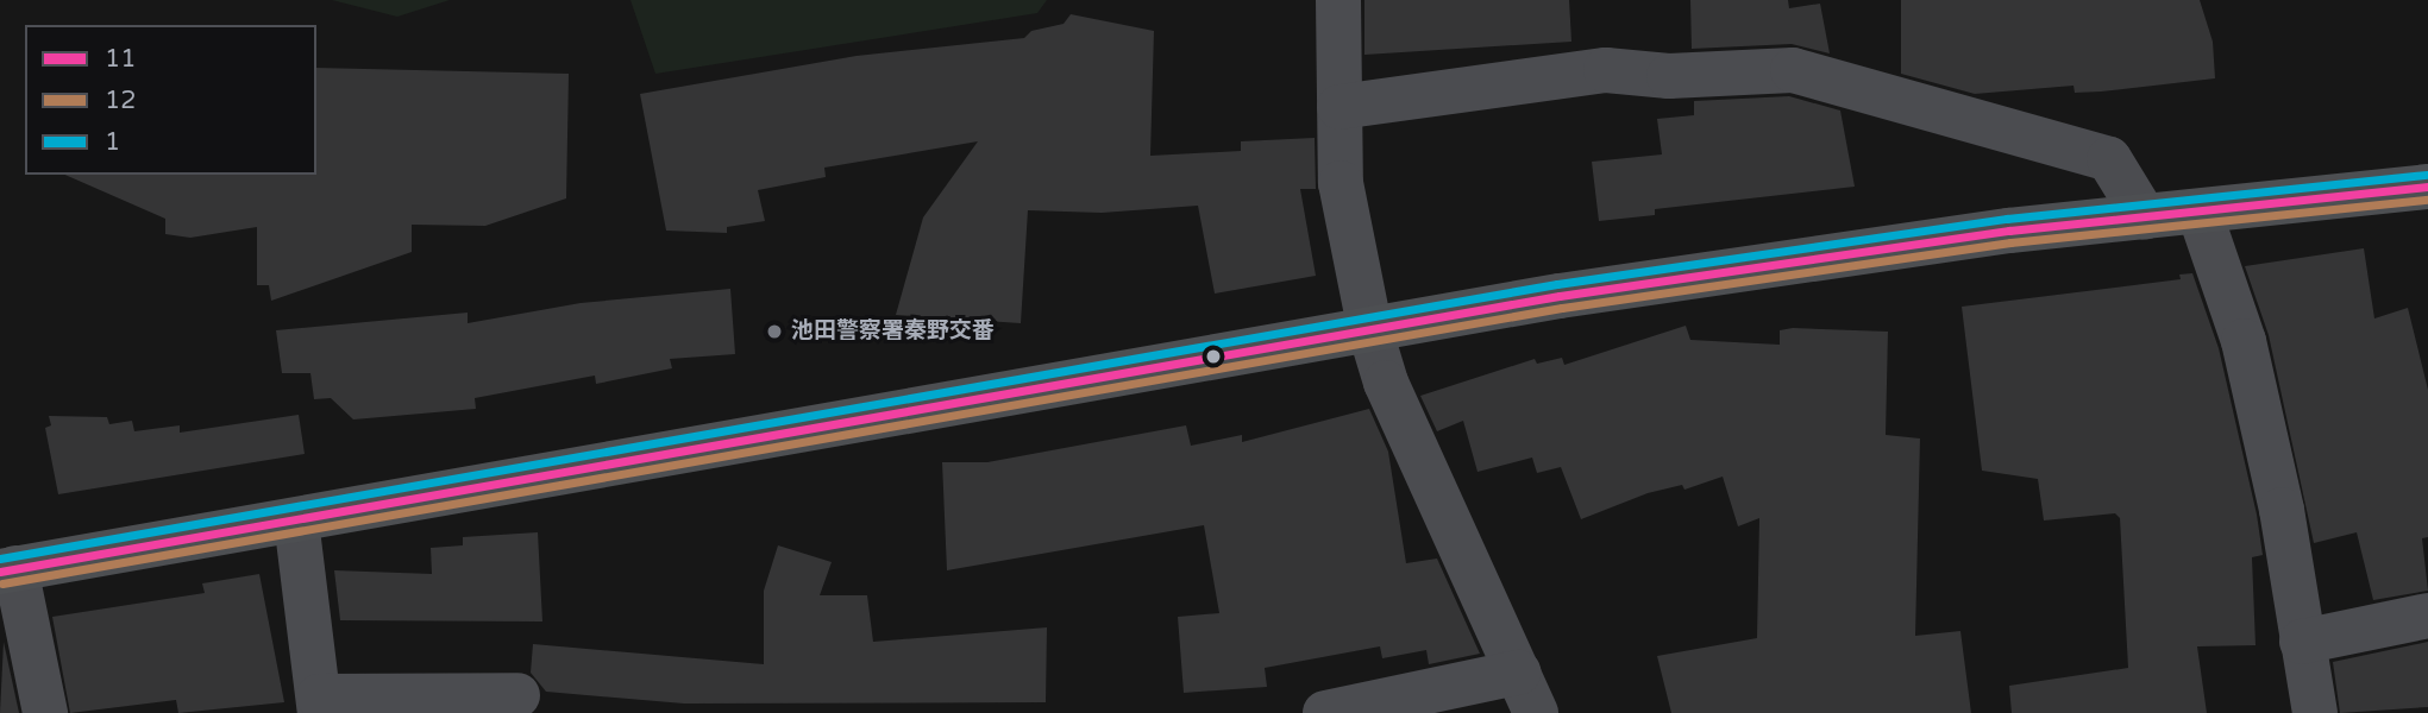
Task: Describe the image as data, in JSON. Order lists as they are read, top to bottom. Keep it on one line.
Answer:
{"places":["池田警察署秦野交番"],"lines":["transit line 1","transit line 11","transit line 12"],"legend":["11","12","1"]}
